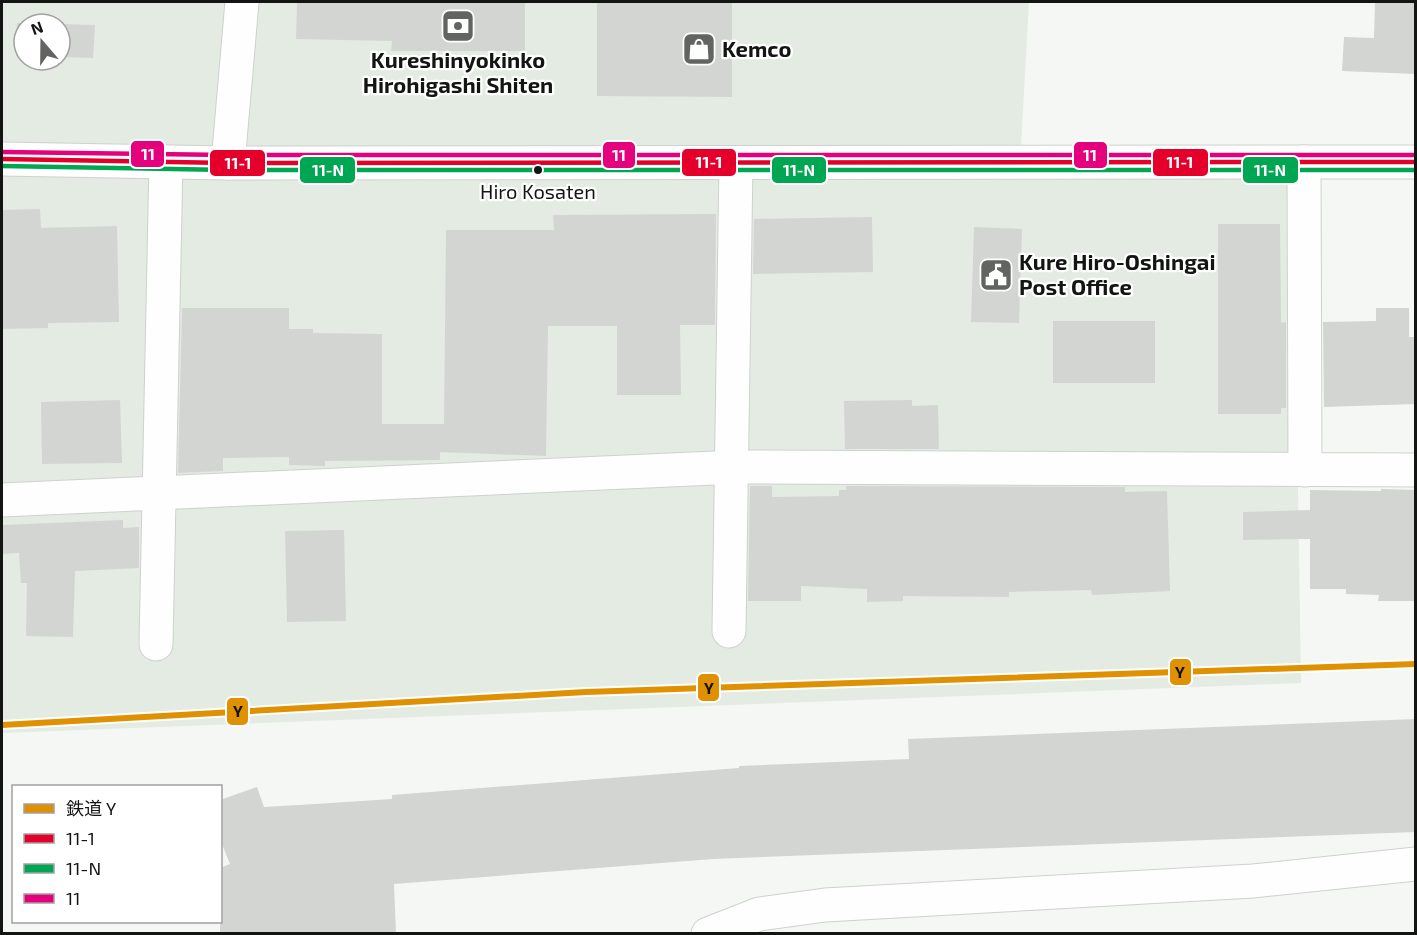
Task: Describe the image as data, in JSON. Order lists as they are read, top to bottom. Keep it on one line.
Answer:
{"places":{"bank":["Kureshinyokinko Hirohigashi Shiten"],"shop":["Kemco"],"other":["Hiro Kosaten"],"public building":["Kure Hiro-Oshingai Post Office"]},"lines":["transit line 11","transit line 11-1","transit line 11-N","rail line Y"],"legend":["鉄道 Y","11-1","11-N","11"],"north":"top"}
